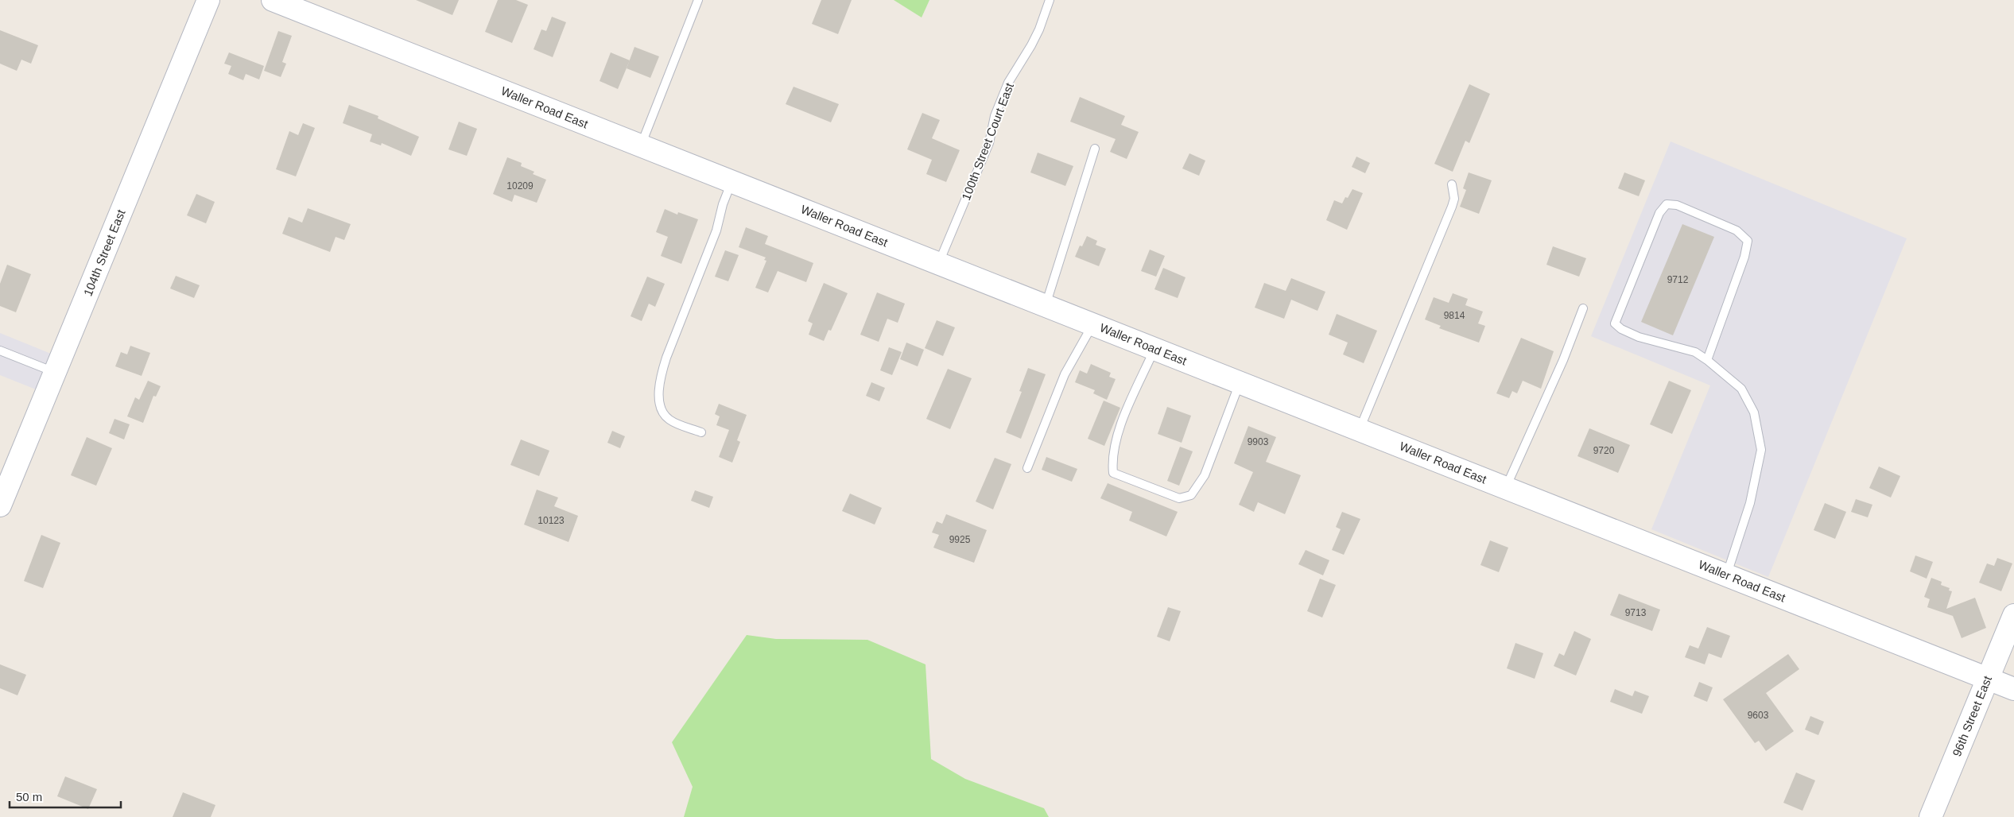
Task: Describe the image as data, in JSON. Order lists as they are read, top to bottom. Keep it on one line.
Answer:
{"streets":{"street":["Waller Road East","104th Street East","96th Street East"],"lane":["100th Street Court East"]},"crossings":[["Waller Road East","100th Street Court East"],["Waller Road East","96th Street East"]],"house_numbers":["10209","9712","9814","9903","9720","10123","9925","9713","9603"],"scale_bar":"50 m"}
